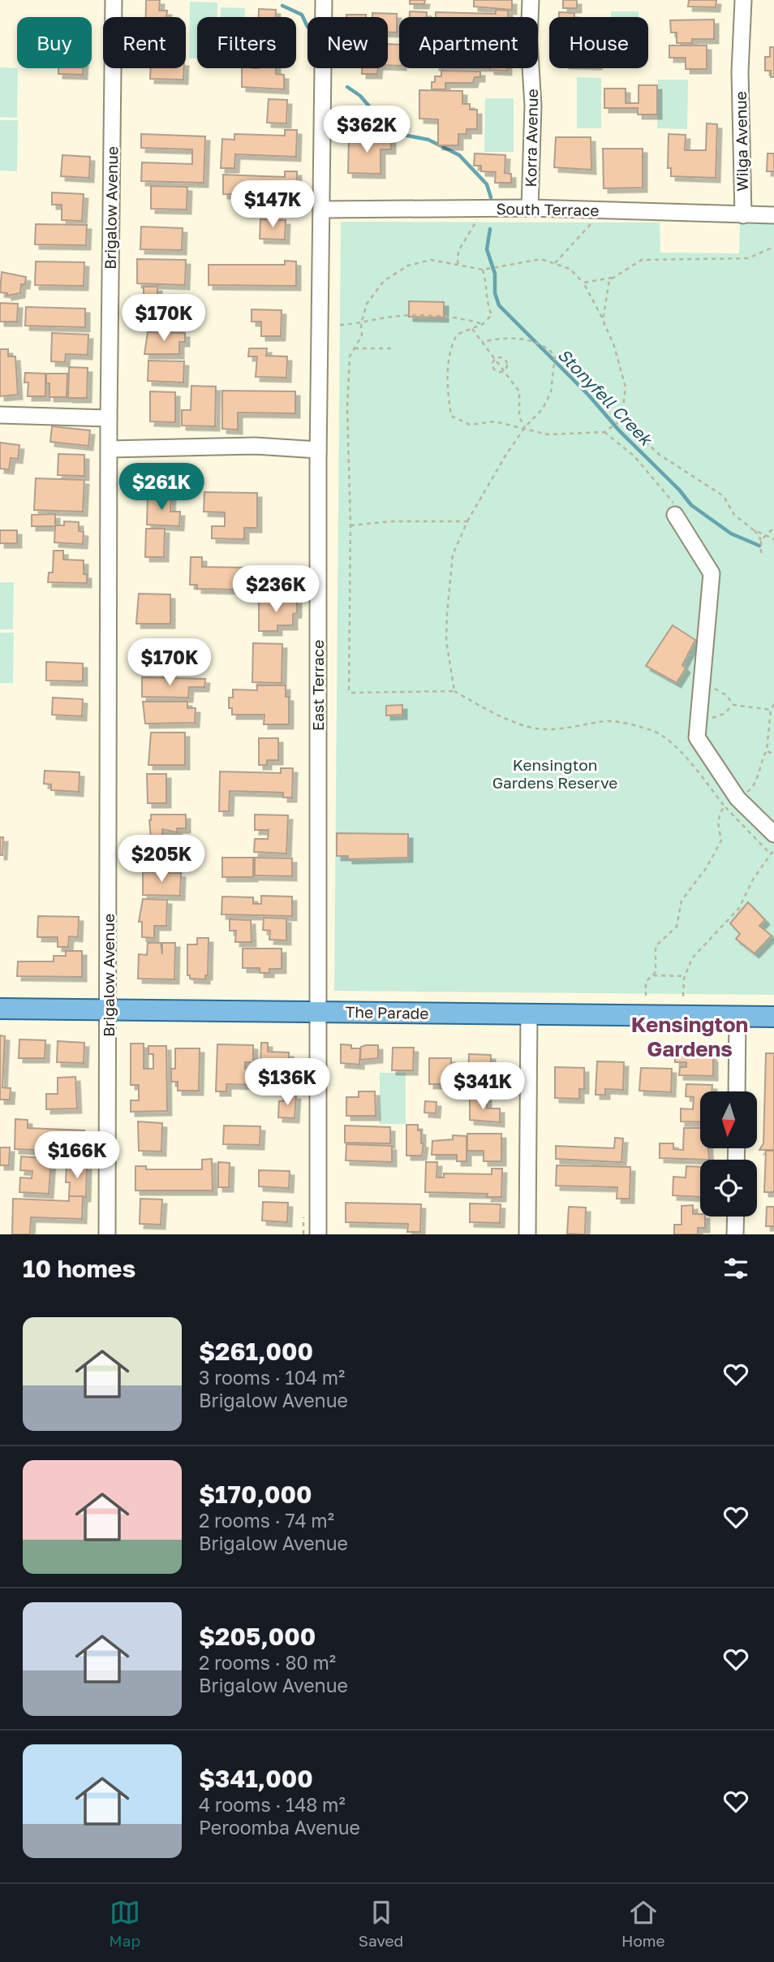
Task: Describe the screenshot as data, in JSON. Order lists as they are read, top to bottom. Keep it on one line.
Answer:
{"streets":{"main road":["The Parade"],"street":["Korra Avenue","Wilga Avenue","Brigalow Avenue","South Terrace","East Terrace"]},"crossings":[["Korra Avenue","South Terrace"],["Wilga Avenue","South Terrace"],["Brigalow Avenue","The Parade"],["South Terrace","East Terrace"],["East Terrace","The Parade"]],"districts":["Kensington Gardens"],"water":["Stonyfell Creek"],"parks":["Kensington Gardens Reserve"],"north":"bottom","page":{"chip":["Buy","Rent","Filters","New","Apartment","House"],"price":["$362K","$147K","$170K","$261K","$236K","$170K","$205K","$136K","$341K","$166K"],"heading":"10 homes","list":[{"name":"$261,000","note":"3 rooms · 104 m² · Brigalow Avenue"},{"name":"$170,000","note":"2 rooms · 74 m² · Brigalow Avenue"},{"name":"$205,000","note":"2 rooms · 80 m² · Brigalow Avenue"},{"name":"$341,000","note":"4 rooms · 148 m² · Peroomba Avenue"}],"tabs":["Map","Saved","Home"]}}
